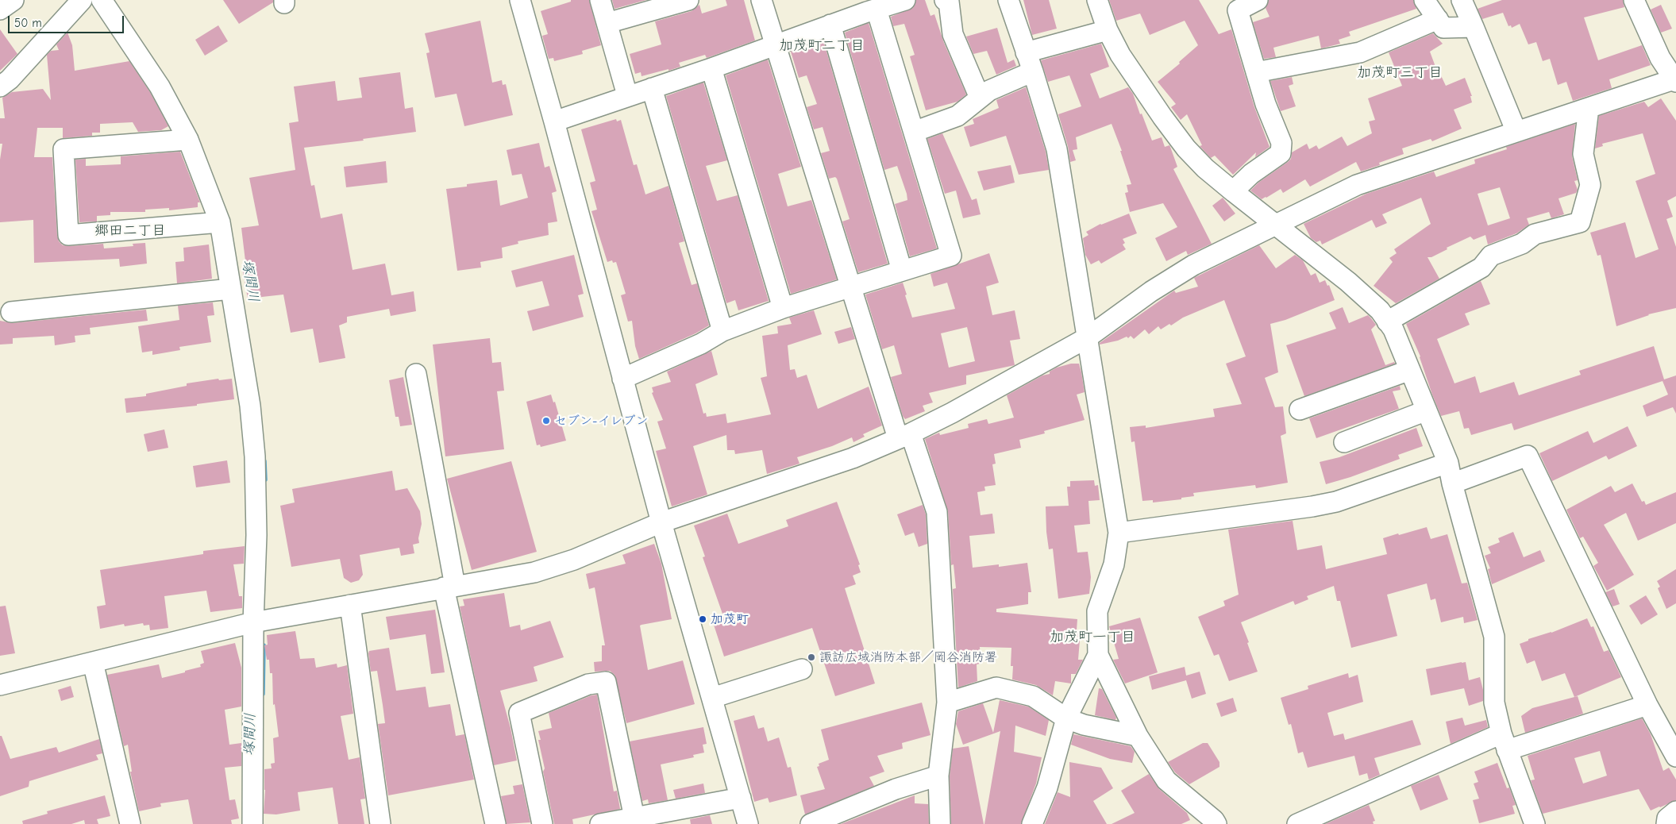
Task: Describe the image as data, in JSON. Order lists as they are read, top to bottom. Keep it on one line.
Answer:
{"districts":["加茂町二丁目","加茂町三丁目","郷田二丁目","加茂町一丁目"],"water":["塚間川"],"places":["セブン-イレブン","加茂町","諏訪広域消防本部／岡谷消防署"],"scale_bar":"50 m"}
